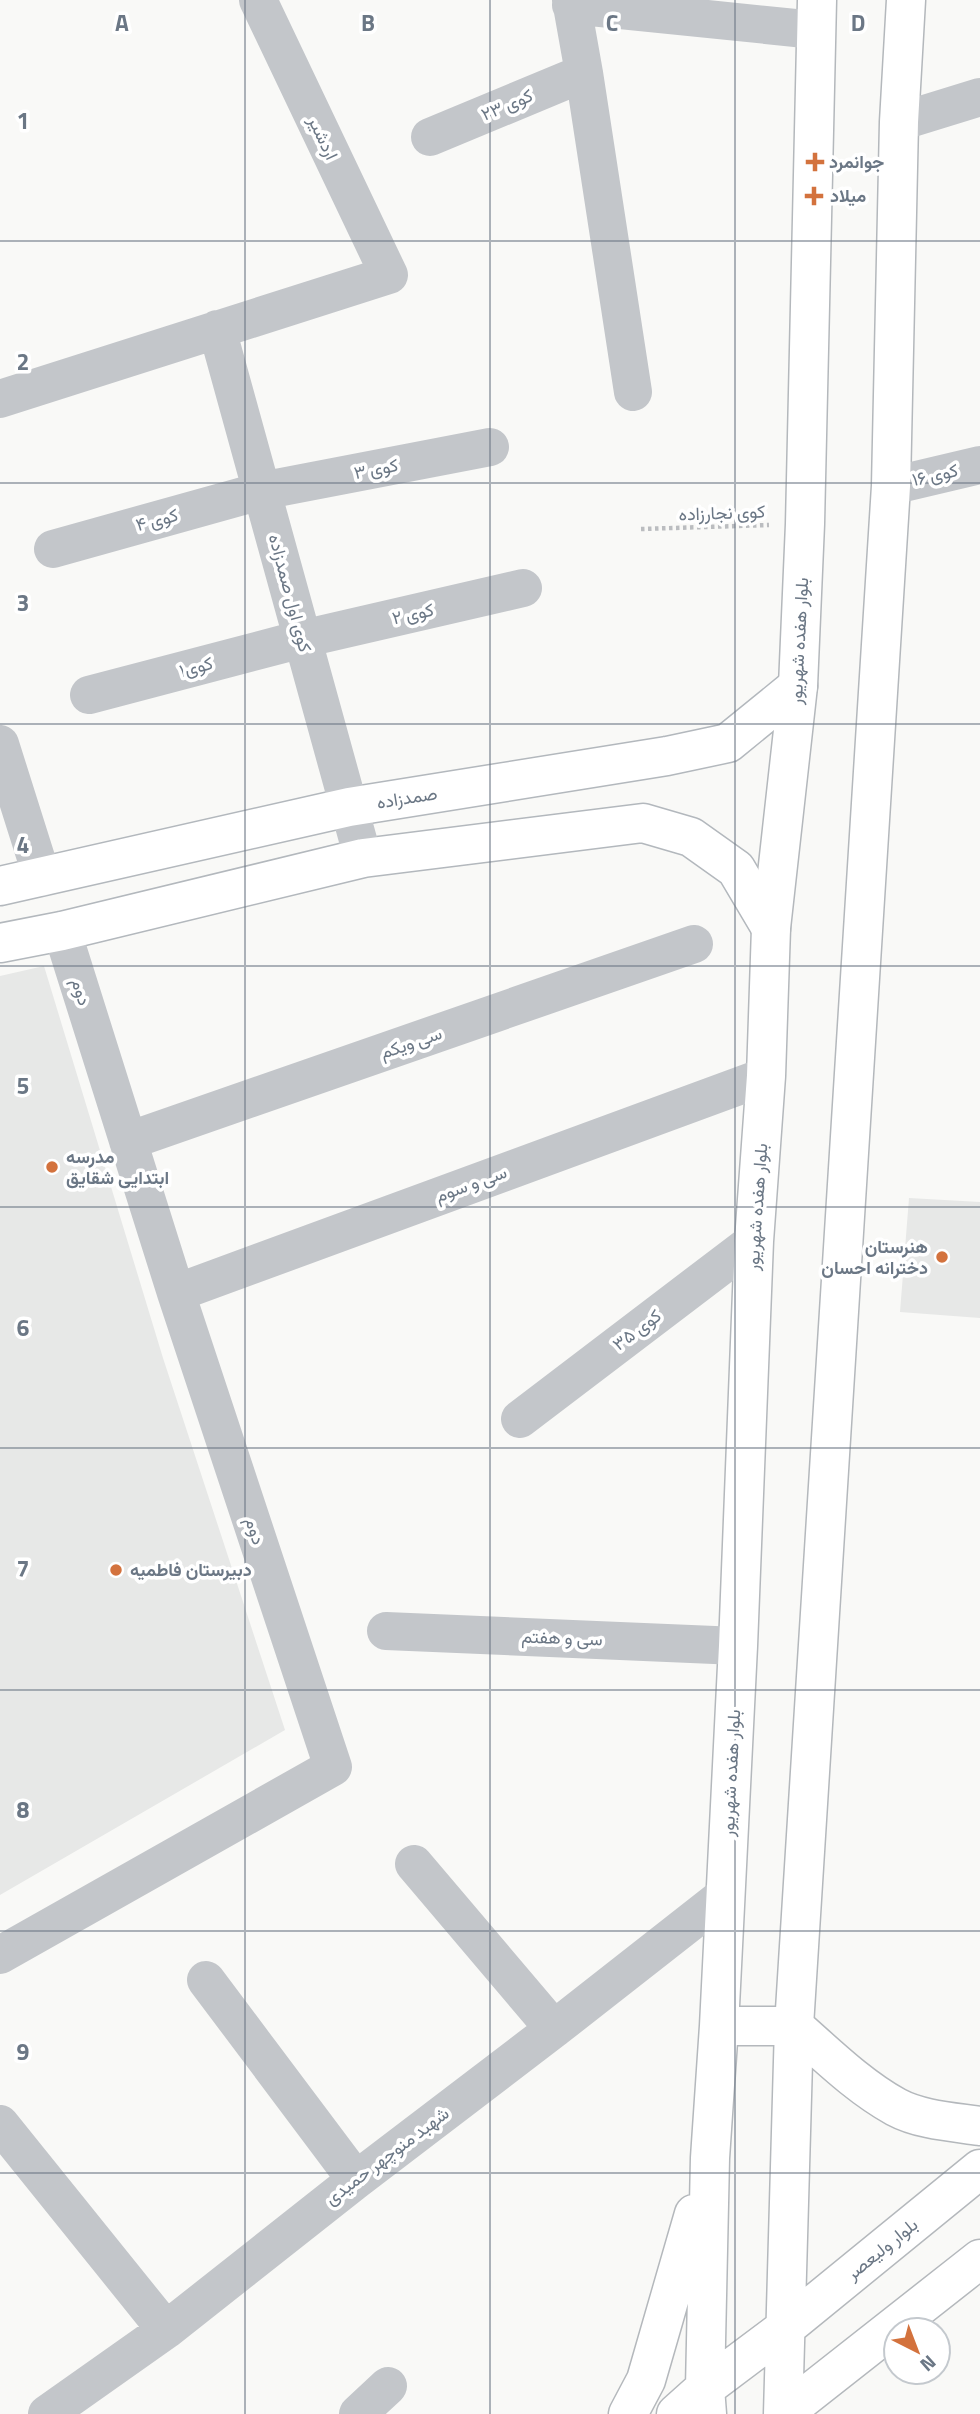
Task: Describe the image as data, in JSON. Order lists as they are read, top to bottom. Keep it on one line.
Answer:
{"streets":{"main road":["بلوار هفده شهریور","صمدزاده","بلوار ولیعصر"],"street":["کوی ۲۳","اردشیر","کوی ۳","کوی ۱۶","کوی ۴","کوی اول صمدزاده","کوی ۲","کوی۱","دوم","سی ویکم","سی و سوم","کوی ۳۵","سی و هفتم","شهبد منوچهر حمیدی"],"path":["کوی نجارزاده"]},"crossings":[["اردشیر","کوی اول صمدزاده"],["کوی ۳","کوی ۴"],["کوی ۳","کوی اول صمدزاده"],["کوی نجارزاده","بلوار هفده شهریور"],["کوی ۴","کوی اول صمدزاده"],["کوی اول صمدزاده","کوی ۲"],["کوی اول صمدزاده","کوی۱"],["کوی اول صمدزاده","صمدزاده"],["کوی ۲","کوی۱"],["بلوار هفده شهریور","صمدزاده"],["بلوار هفده شهریور","سی و سوم"],["بلوار هفده شهریور","کوی ۳۵"],["بلوار هفده شهریور","سی و هفتم"],["بلوار هفده شهریور","شهبد منوچهر حمیدی"],["بلوار هفده شهریور","بلوار ولیعصر"],["دوم","سی ویکم"],["دوم","سی و سوم"]],"places":{"health":["جوانمرد","میلاد"],"other":["مدرسه ابتدایی شقایق","هنرستان دخترانه احسان","دبیرستان فاطمیه"]},"north":"bottom right","grid":{"columns":["A","B","C","D"],"rows":["1","2","3","4","5","6","7","8","9"]}}
